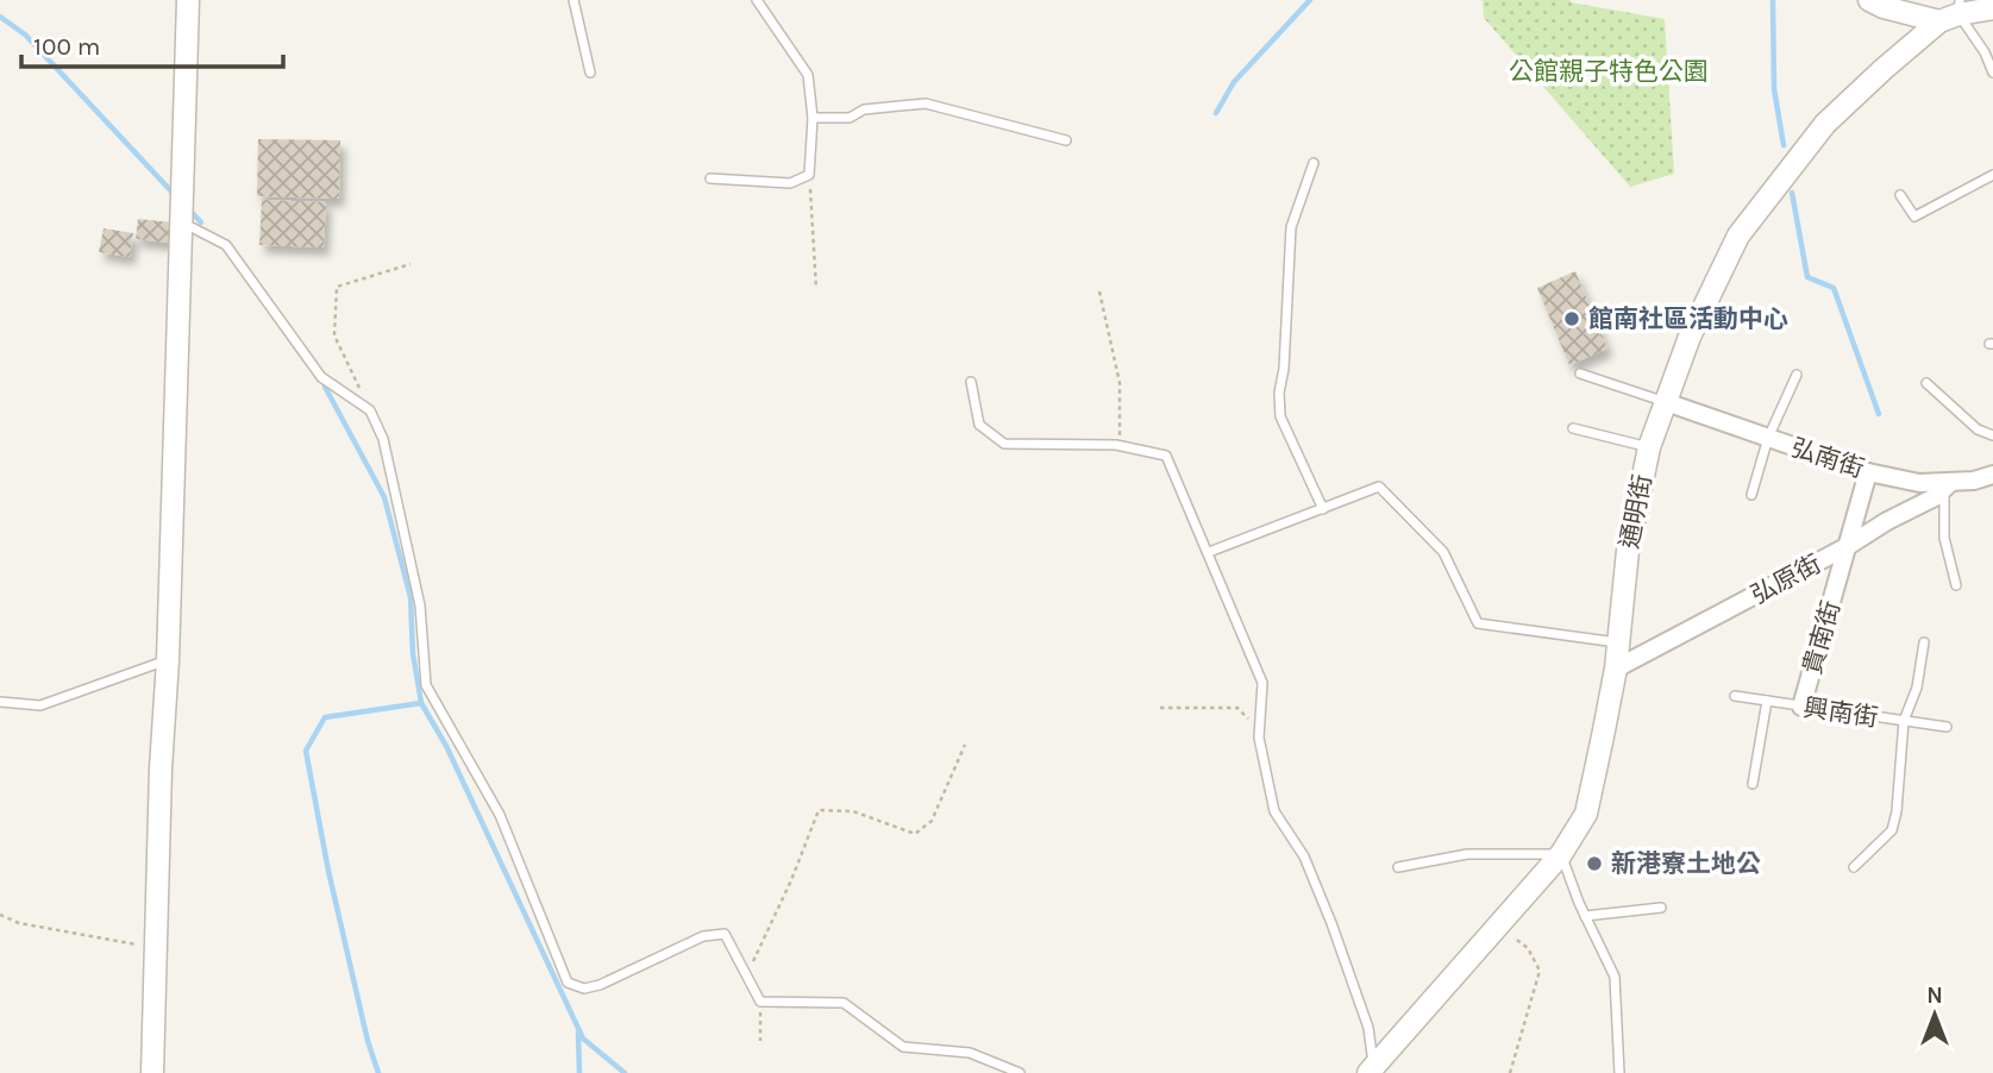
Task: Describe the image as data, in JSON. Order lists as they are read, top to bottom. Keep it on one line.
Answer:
{"streets":{"street":["弘南街","通明街","弘原街","貴南街"],"lane":["興南街"]},"crossings":[["弘南街","通明街"],["弘南街","弘原街"],["弘南街","貴南街"],["通明街","弘原街"],["弘原街","貴南街"],["貴南街","興南街"]],"parks":["公館親子特色公園"],"places":["館南社區活動中心","新港寮土地公"],"scale_bar":"100 m","north":"top"}
